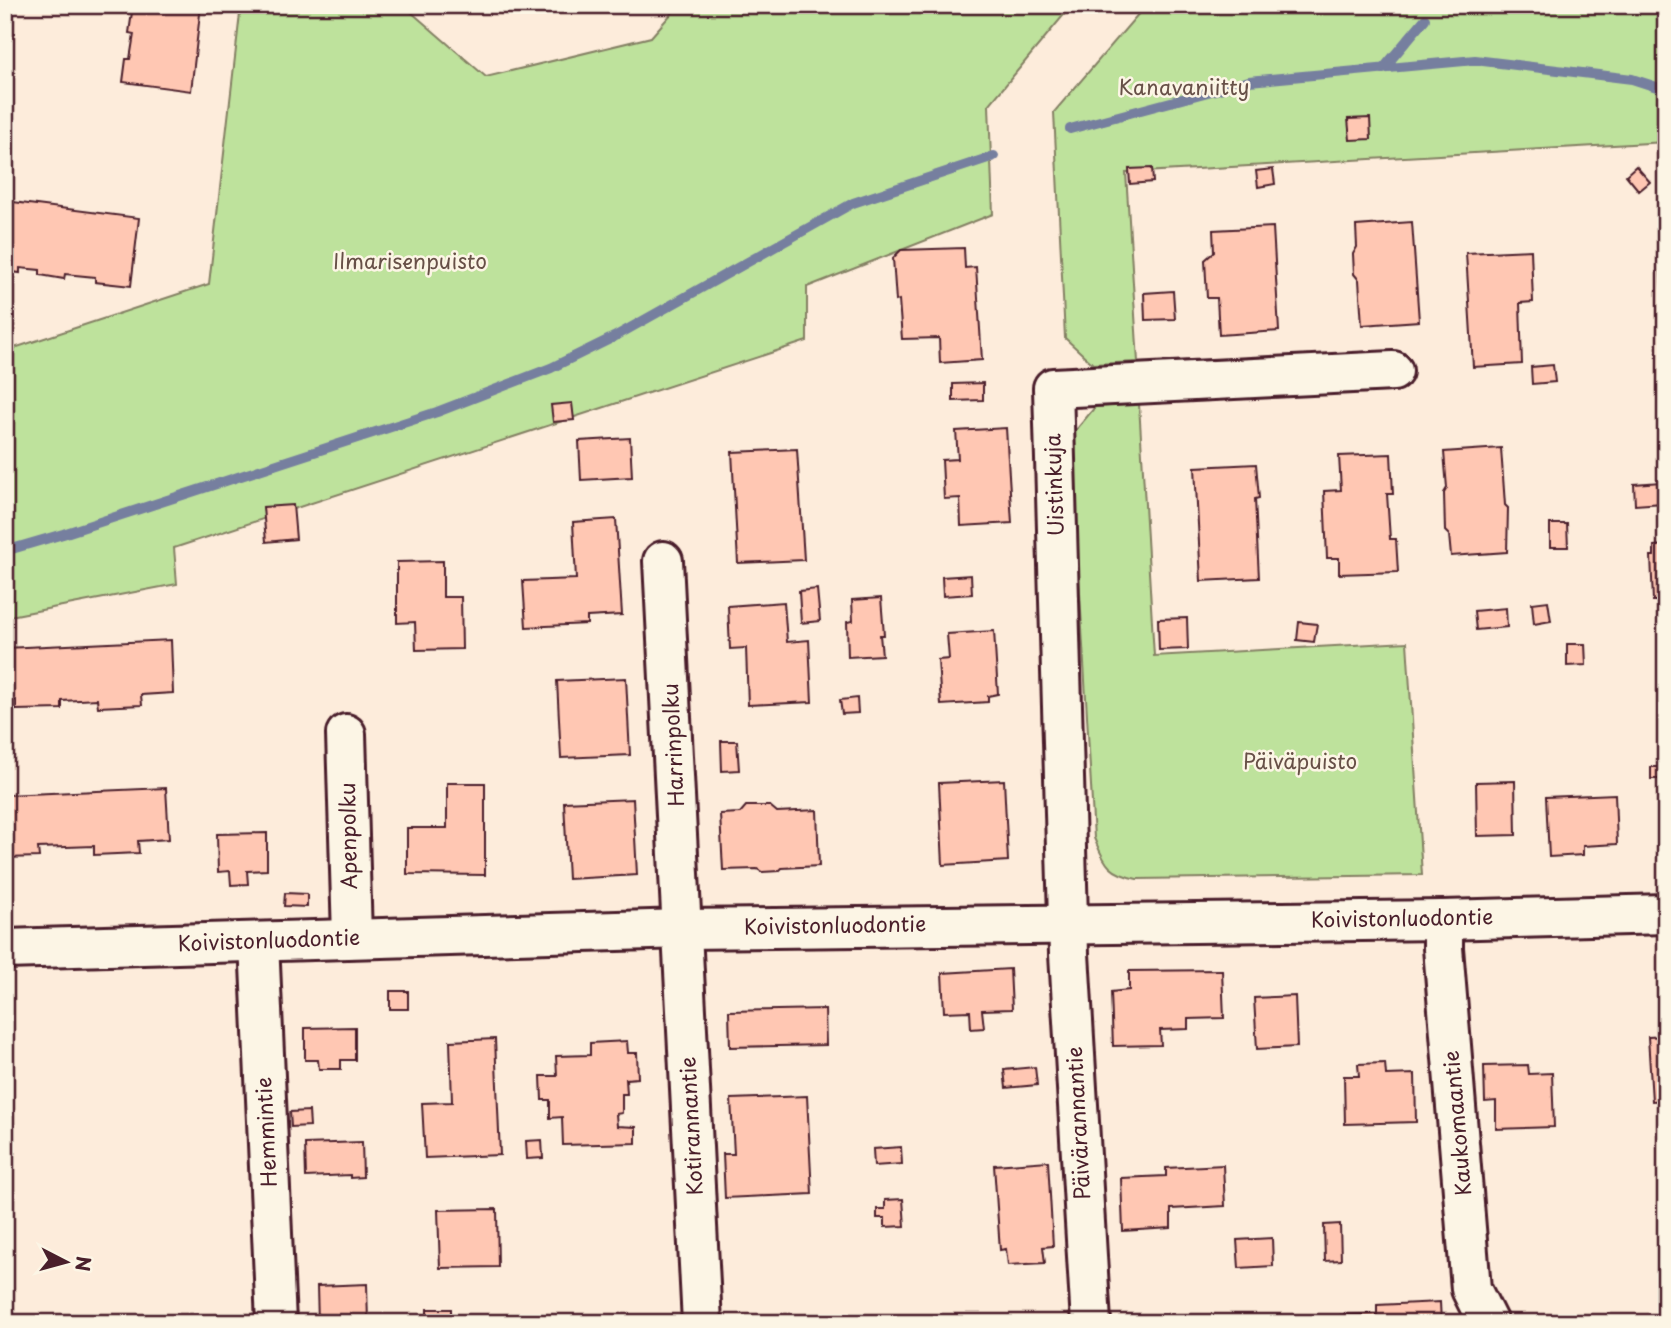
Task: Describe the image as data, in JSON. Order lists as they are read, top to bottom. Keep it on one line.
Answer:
{"streets":{"street":["Uistinkuja","Harrinpolku","Apenpolku","Koivistonluodontie","Päivärannantie","Kaukomaantie","Kotirannantie","Hemmintie"]},"crossings":[["Uistinkuja","Koivistonluodontie"],["Uistinkuja","Päivärannantie"],["Harrinpolku","Koivistonluodontie"],["Harrinpolku","Kotirannantie"],["Apenpolku","Koivistonluodontie"],["Koivistonluodontie","Päivärannantie"],["Koivistonluodontie","Kaukomaantie"],["Koivistonluodontie","Kotirannantie"],["Koivistonluodontie","Hemmintie"]],"parks":["Kanavaniitty","Ilmarisenpuisto","Päiväpuisto"],"north":"right"}
